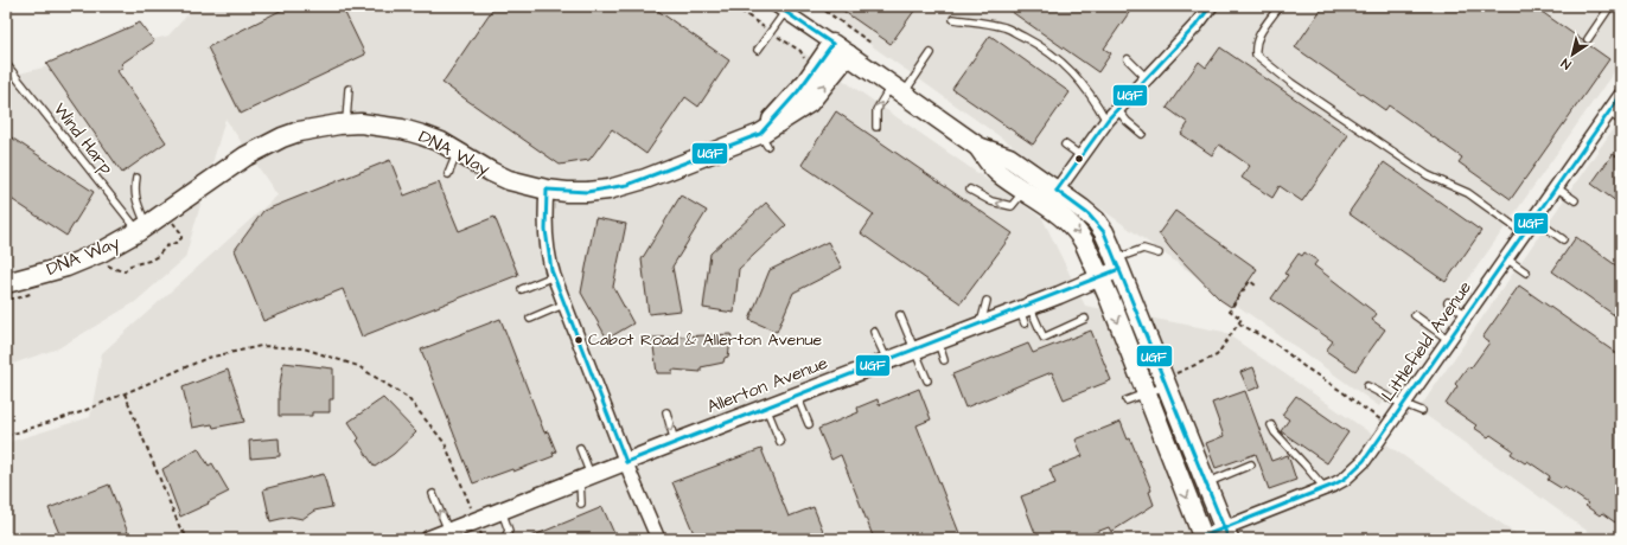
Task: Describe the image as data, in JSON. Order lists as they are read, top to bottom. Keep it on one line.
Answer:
{"streets":{"main road":["DNA Way"],"street":["Littlefield Avenue","Allerton Avenue"],"lane":["Wind Harp"]},"crossings":[["Wind Harp","DNA Way"]],"places":["Cabot Road & Allerton Avenue"],"lines":["transit line UGF"],"north":"bottom left"}
